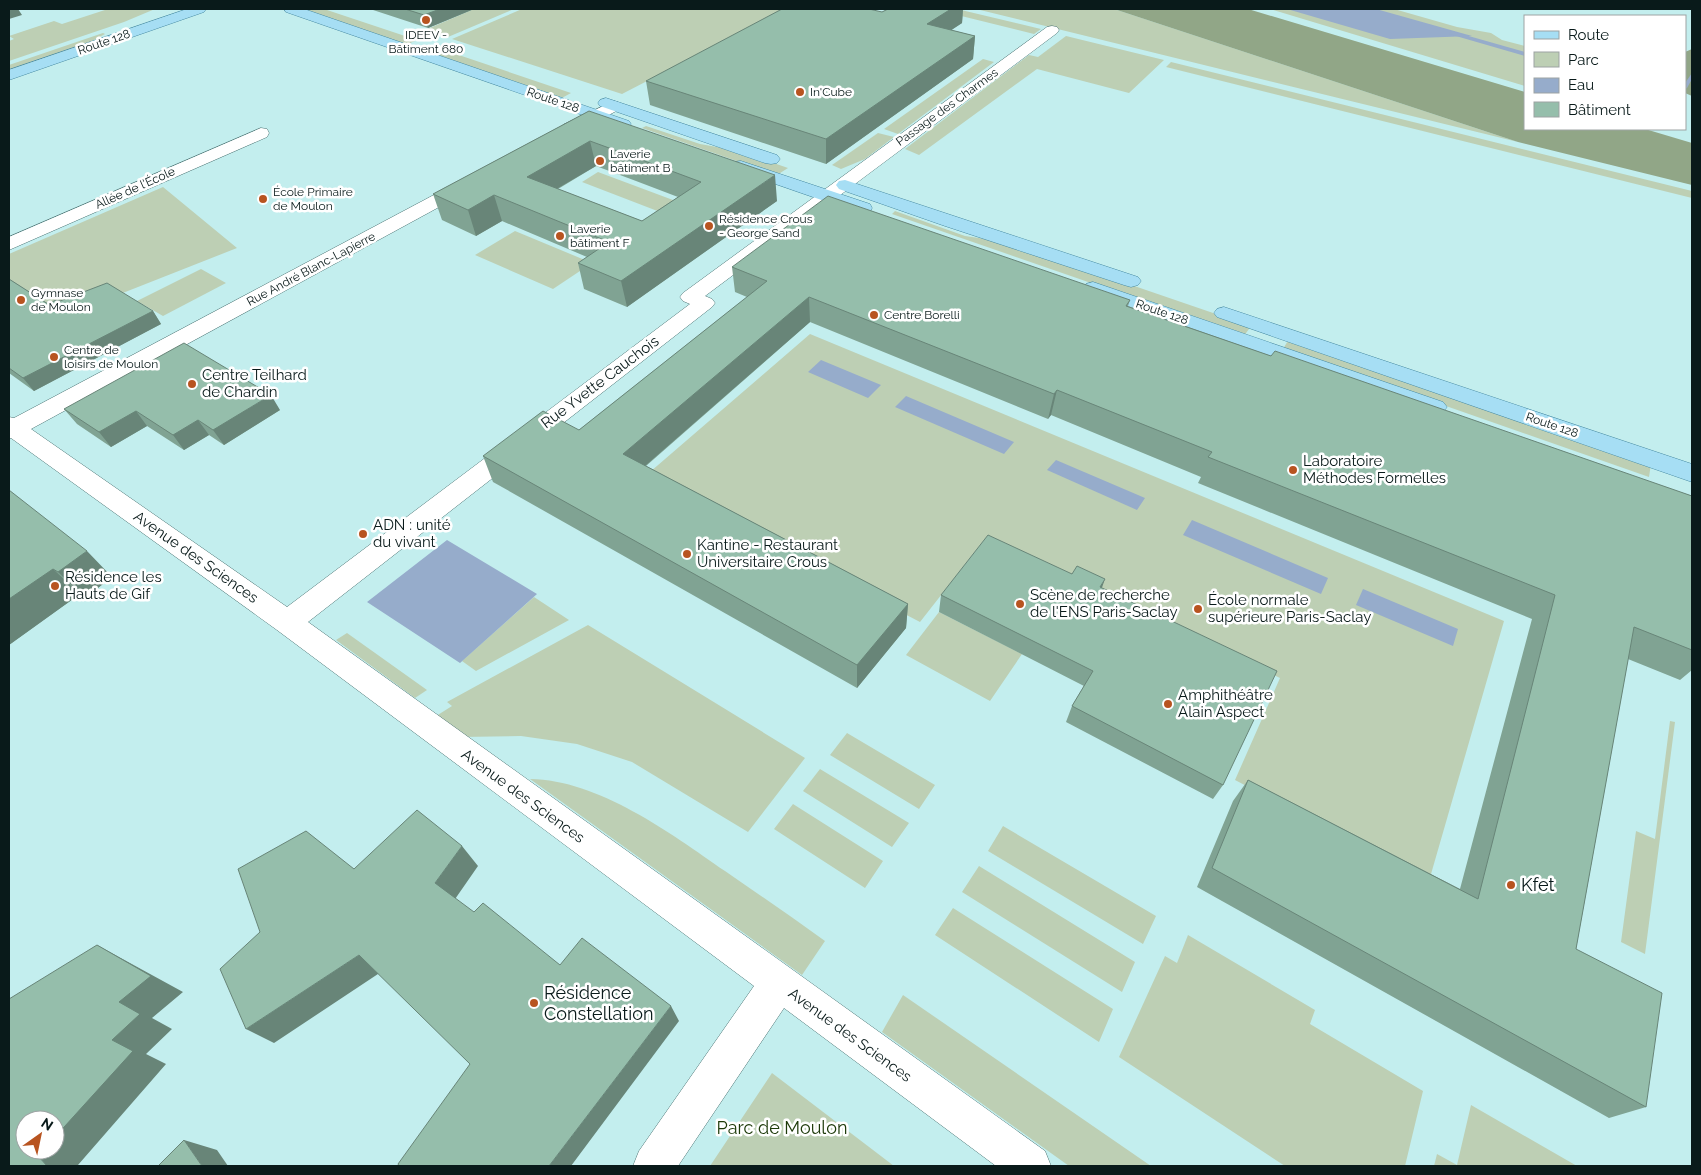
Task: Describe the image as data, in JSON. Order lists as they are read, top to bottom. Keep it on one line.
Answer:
{"streets":{"main road":["Route 128"],"street":["Passage des Charmes","Allée de l'École","Rue André Blanc-Lapierre","Rue Yvette Cauchois","Avenue des Sciences"]},"crossings":[["Route 128","Passage des Charmes"],["Route 128","Rue Yvette Cauchois"],["Passage des Charmes","Rue Yvette Cauchois"],["Rue André Blanc-Lapierre","Avenue des Sciences"],["Rue Yvette Cauchois","Avenue des Sciences"]],"parks":["Parc de Moulon"],"places":["IDEEV - Bâtiment 680","In'Cube","Laverie bâtiment B","École Primaire de Moulon","Résidence Crous - George Sand","Laverie bâtiment F","Gymnase de Moulon","Centre Borelli","Centre de loisirs de Moulon","Centre Teilhard de Chardin","Laboratoire Méthodes Formelles","ADN : unité du vivant","Kantine - Restaurant Universitaire Crous","Résidence les Hauts de Gif","Scène de recherche de l'ENS Paris-Saclay","École normale supérieure Paris-Saclay","Amphithéâtre Alain Aspect","Kfet","Résidence Constellation"],"legend":["Route","Parc","Eau","Bâtiment"],"north":"top right"}
